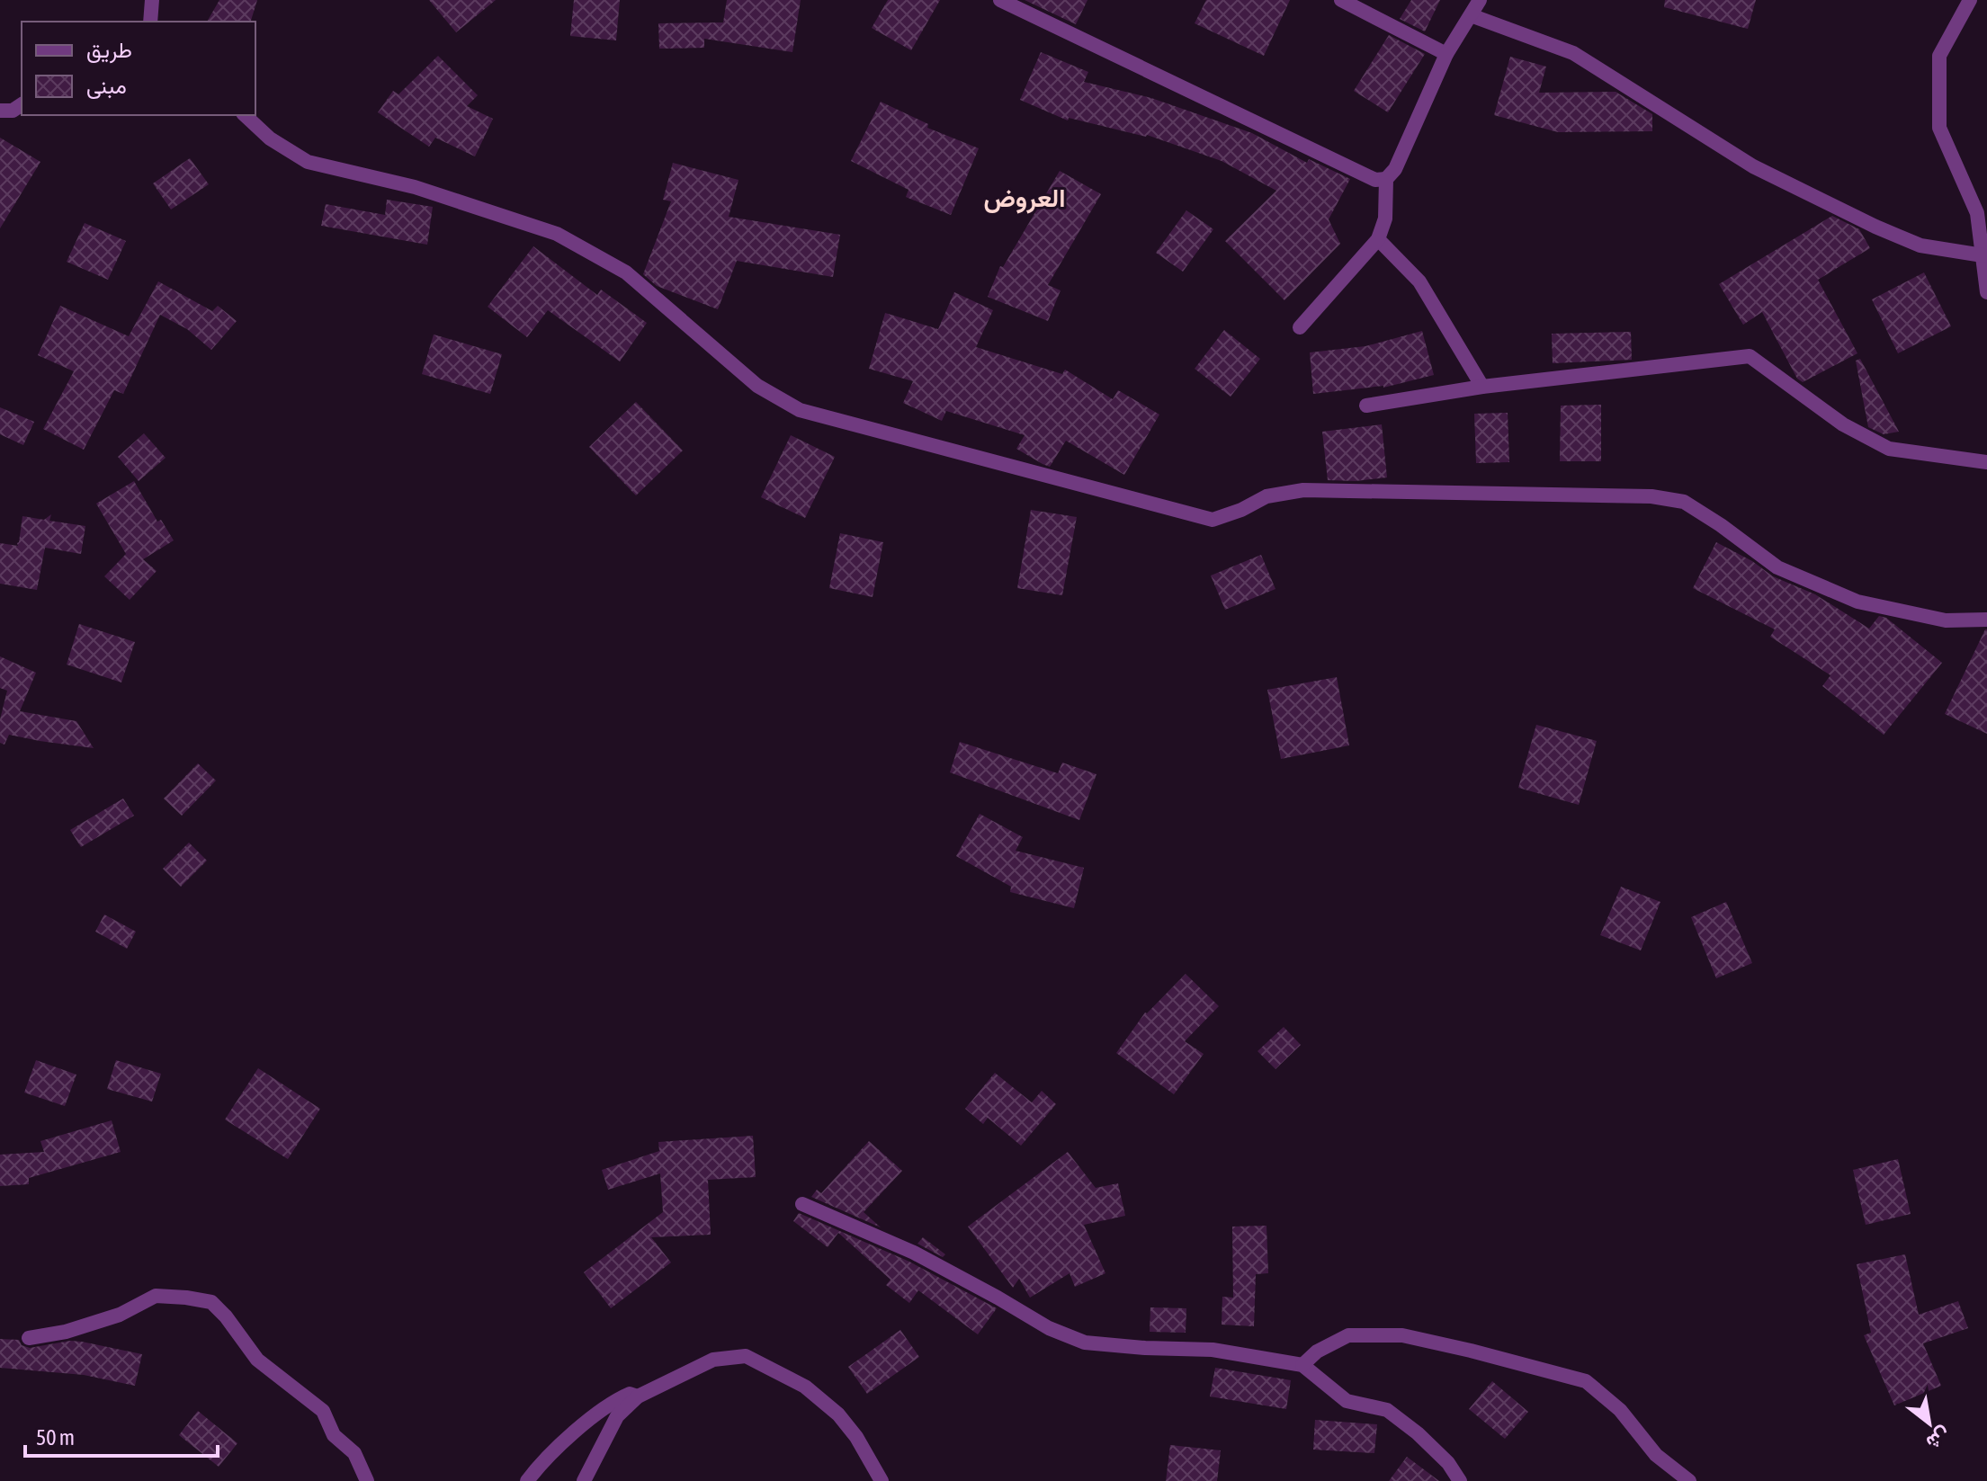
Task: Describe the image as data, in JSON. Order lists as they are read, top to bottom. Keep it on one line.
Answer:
{"districts":["العروض"],"legend":["طريق","مبنى"],"scale_bar":"50 m","north":"bottom right"}
